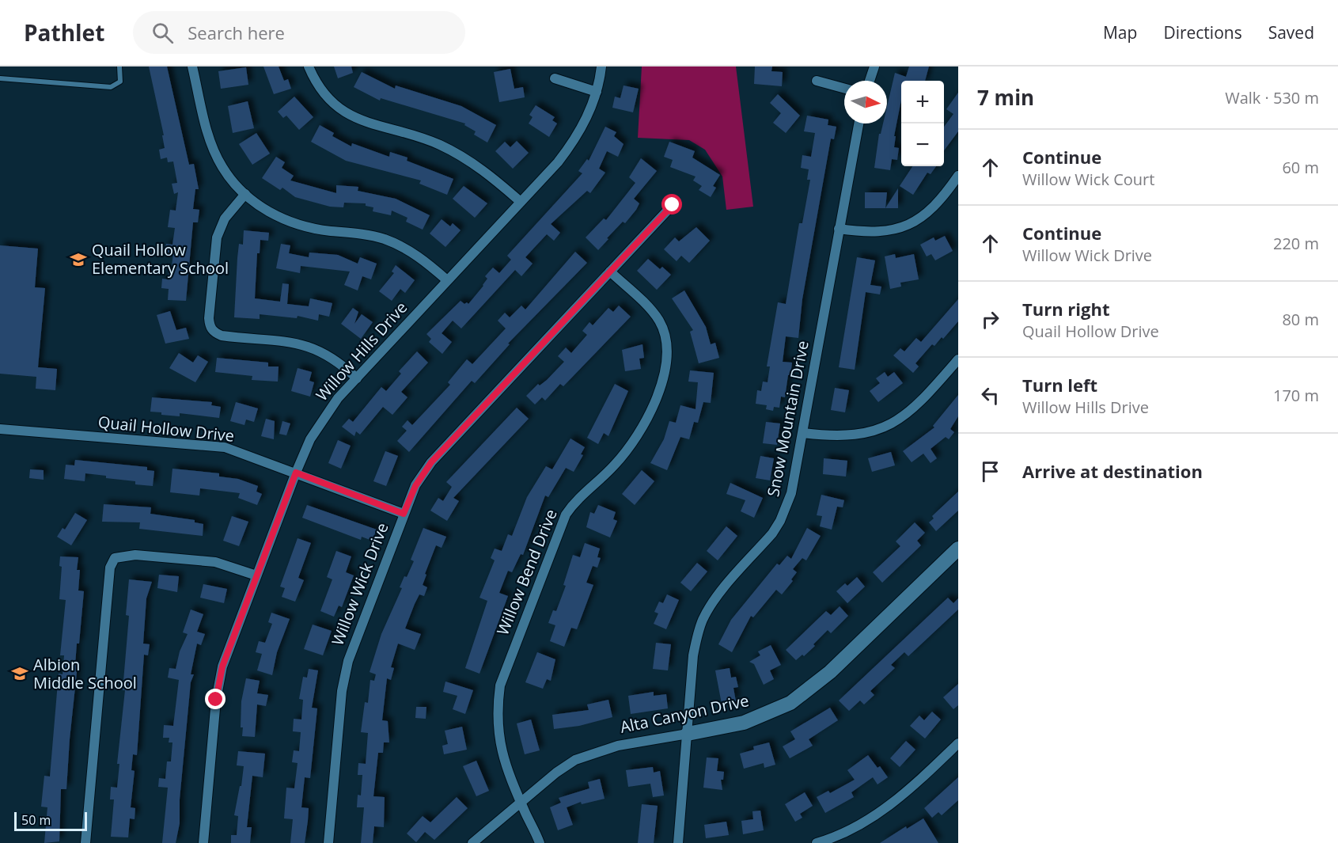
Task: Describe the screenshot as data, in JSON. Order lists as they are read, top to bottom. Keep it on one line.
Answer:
{"streets":{"street":["Willow Hills Drive","Snow Mountain Drive","Quail Hollow Drive","Willow Bend Drive","Willow Wick Drive","Alta Canyon Drive"]},"crossings":[["Willow Hills Drive","Quail Hollow Drive"],["Snow Mountain Drive","Alta Canyon Drive"],["Quail Hollow Drive","Willow Wick Drive"],["Willow Bend Drive","Willow Wick Drive"],["Willow Bend Drive","Alta Canyon Drive"]],"places":{"school or university":["Quail Hollow Elementary School","Albion Middle School"]},"scale_bar":"50 m","north":"right","page":{"header":"Pathlet","search":"Search here","nav":["Map","Directions","Saved"],"heading":["7 min","Walk · 530 m"],"map_buttons":["+","−"],"list":[["Continue","Willow Wick Court","60 m"],["Continue","Willow Wick Drive","220 m"],["Turn right","Quail Hollow Drive","80 m"],["Turn left","Willow Hills Drive","170 m"],"Arrive at destination"],"scale":"50 m"}}
